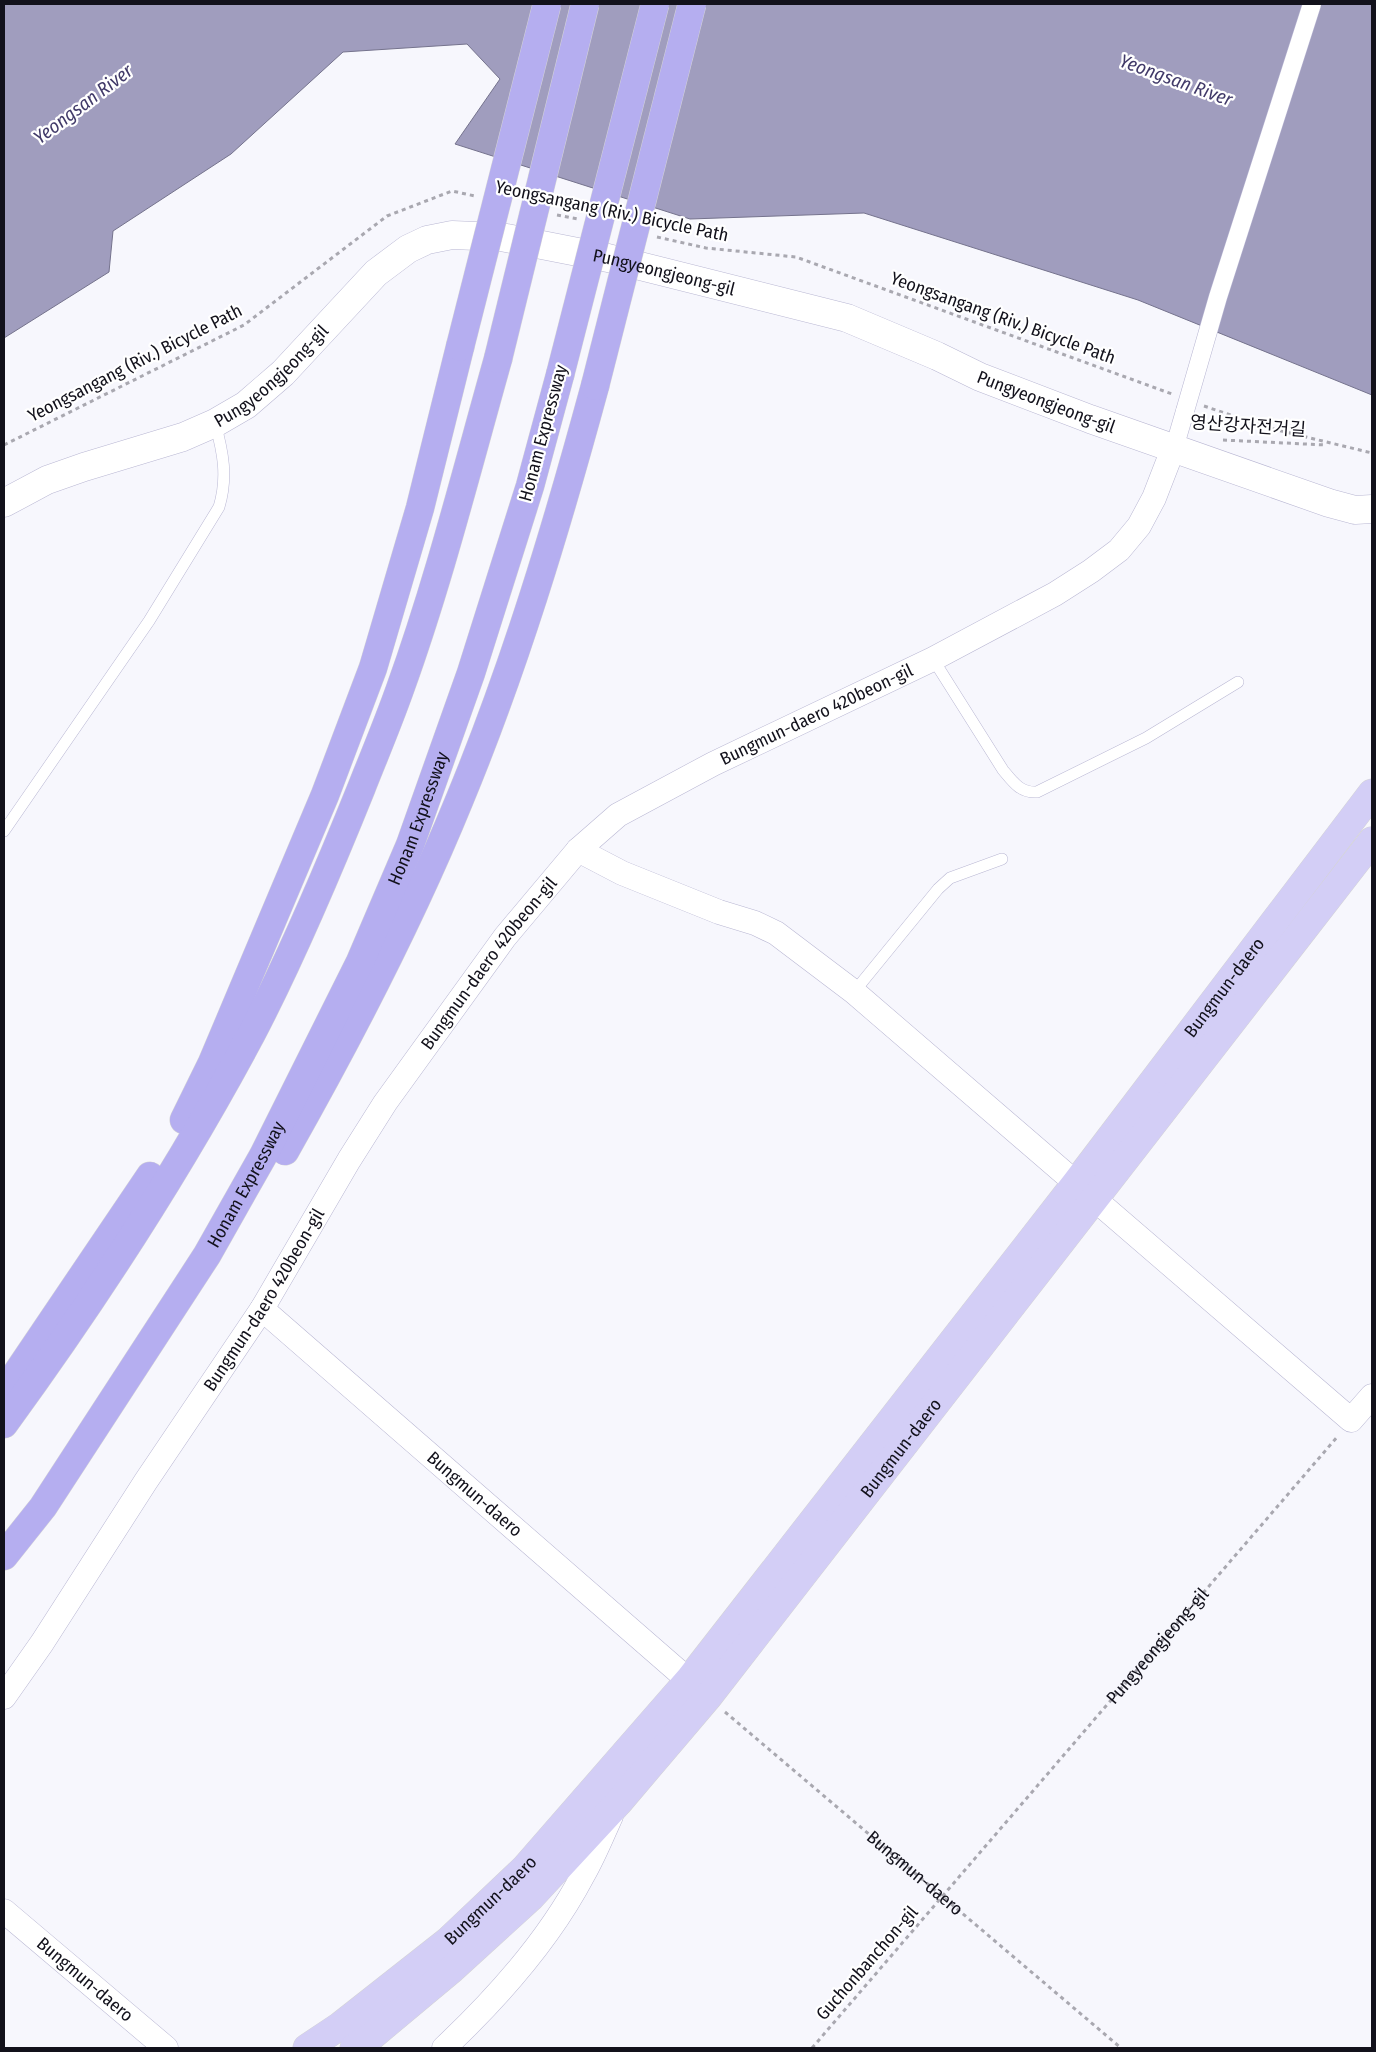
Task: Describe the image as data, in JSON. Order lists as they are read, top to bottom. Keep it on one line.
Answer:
{"streets":{"highway":["Honam Expressway"],"main road":["Bungmun-daero"],"street":["Pungyeongjeong-gil","Bungmun-daero 420beon-gil"],"path":["Yeongsangang (Riv.) Bicycle Path","영산강자전거길","Guchonbanchon-gil"]},"crossings":[["Pungyeongjeong-gil","Bungmun-daero 420beon-gil"],["Pungyeongjeong-gil","Bungmun-daero"],["Pungyeongjeong-gil","Guchonbanchon-gil"],["Bungmun-daero 420beon-gil","Bungmun-daero"],["Bungmun-daero","Guchonbanchon-gil"]],"water":["Yeongsan River"]}
